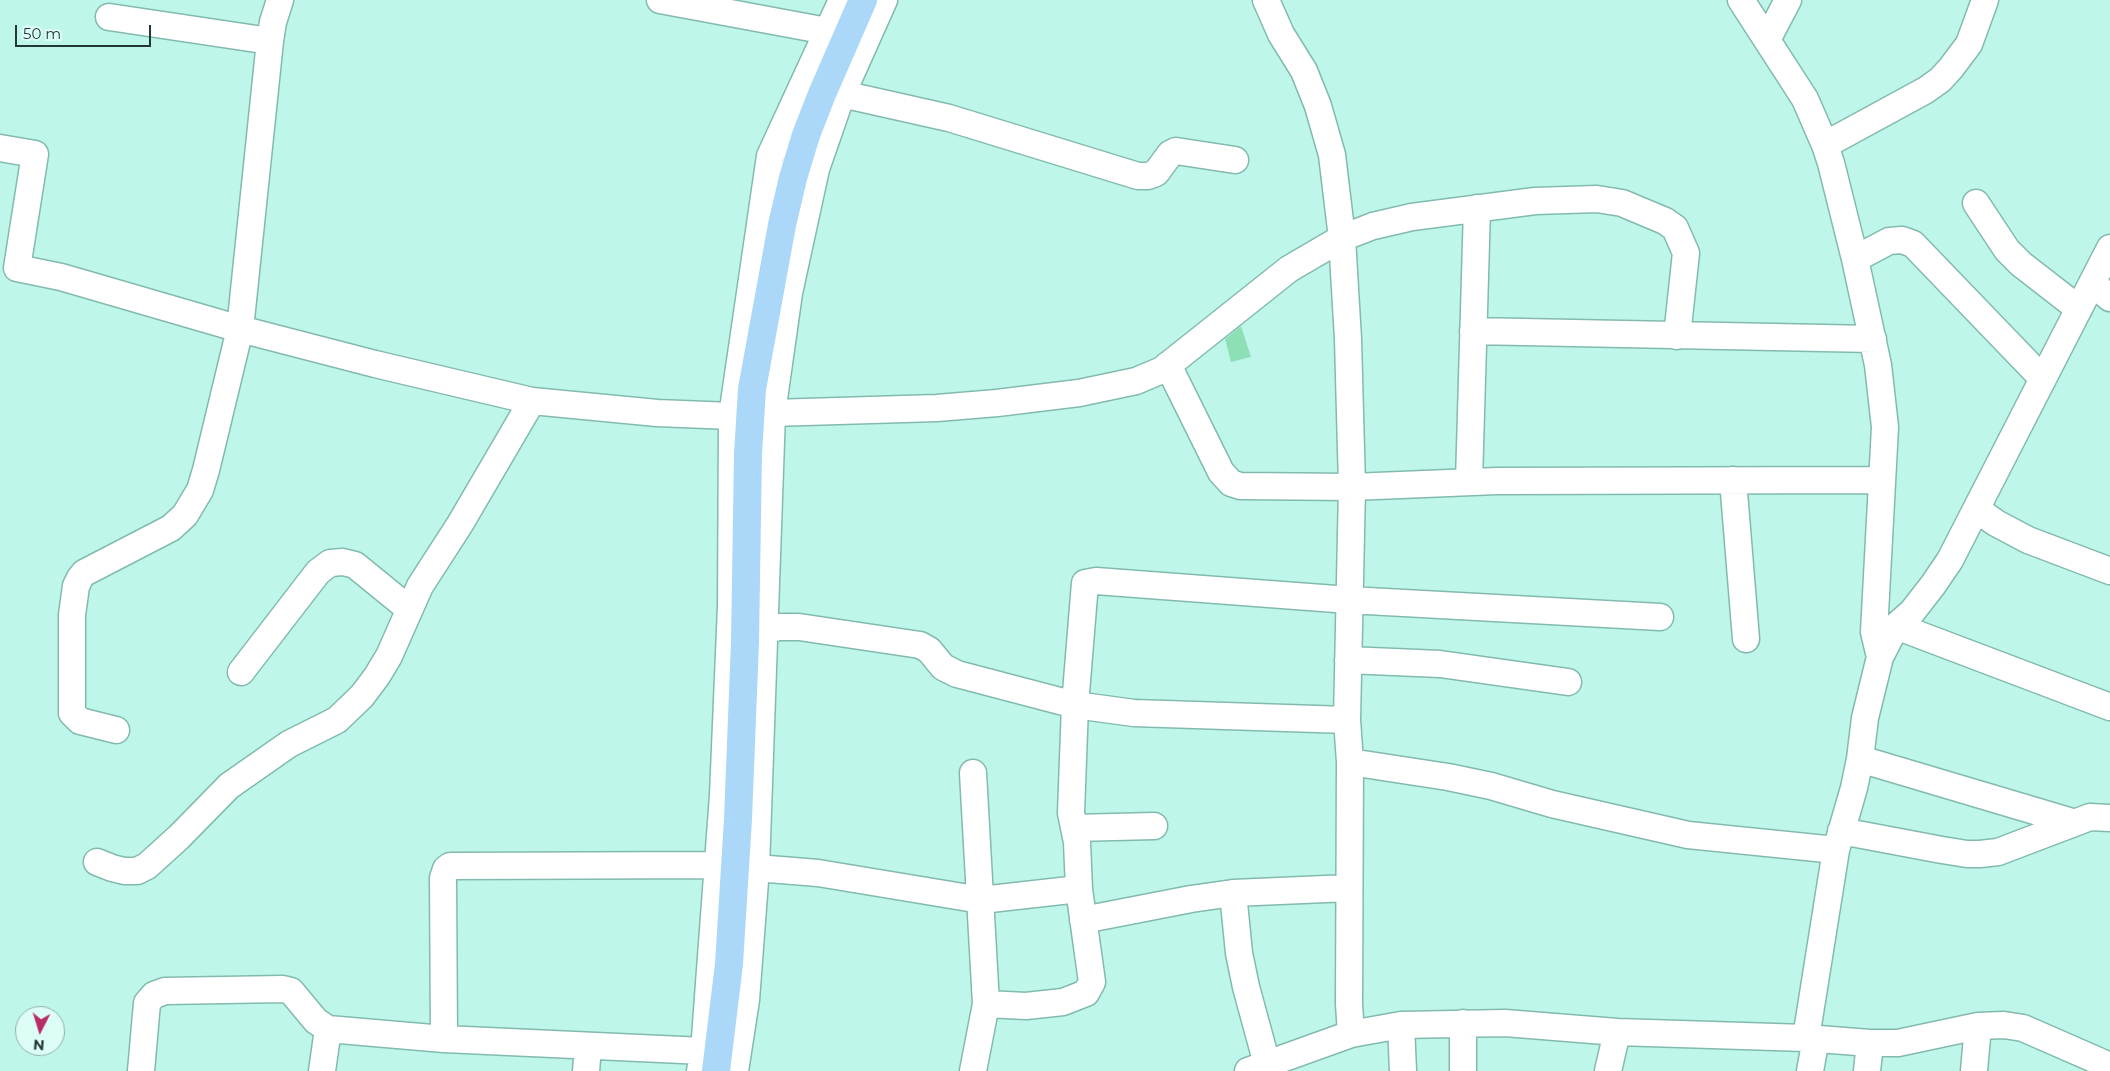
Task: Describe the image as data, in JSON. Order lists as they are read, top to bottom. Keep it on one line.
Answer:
{"scale_bar":"50 m","north":"bottom"}
